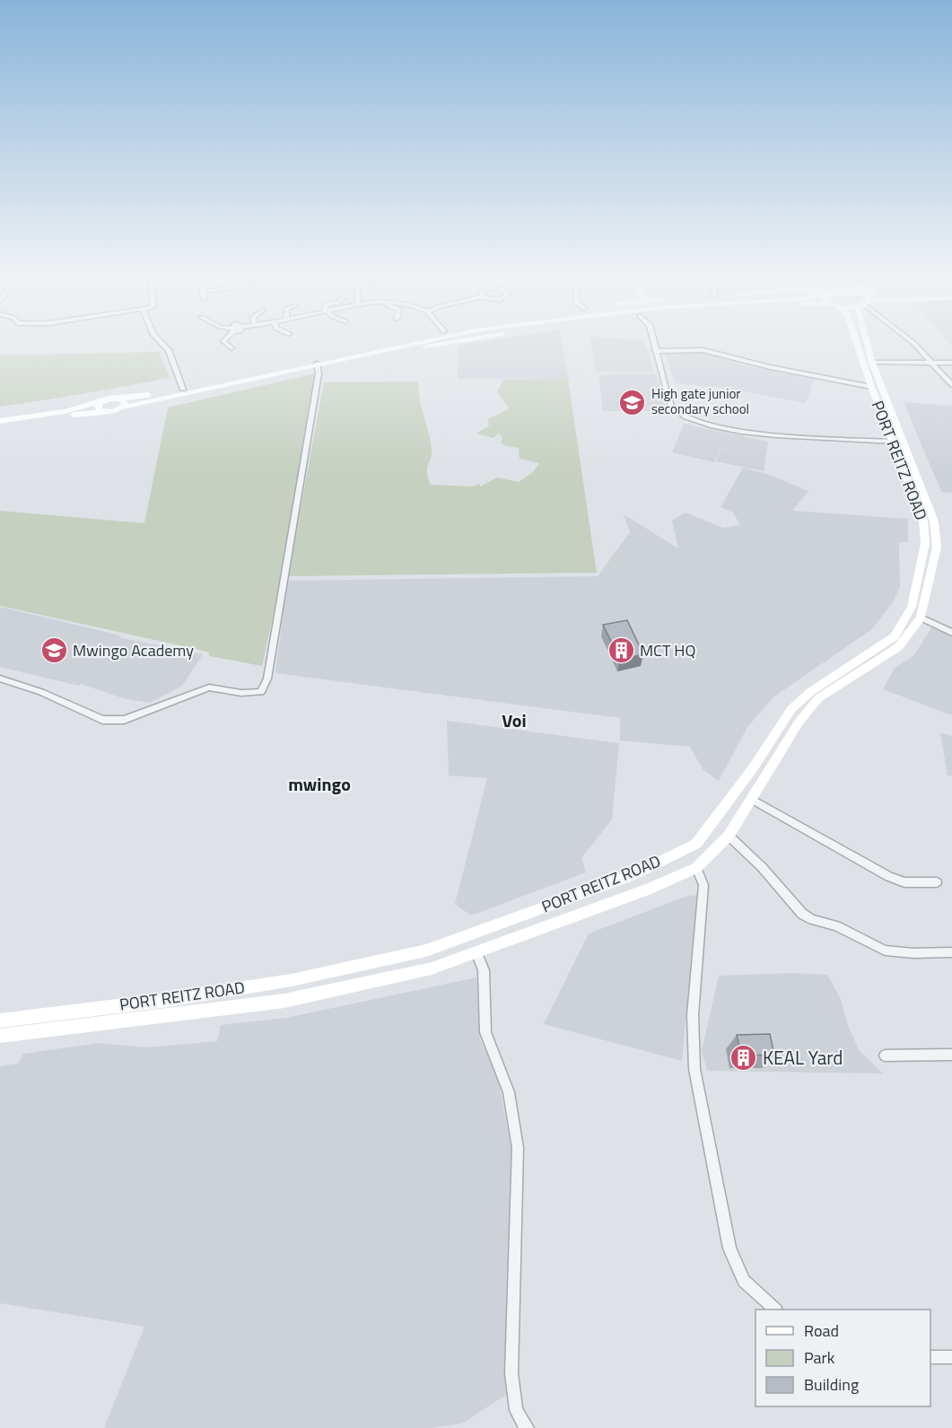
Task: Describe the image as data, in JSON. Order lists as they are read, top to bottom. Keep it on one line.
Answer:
{"streets":{"main road":["PORT REITZ ROAD"]},"districts":["Voi","mwingo"],"places":{"school or university":["High gate junior secondary school","Mwingo Academy"],"building":["MCT HQ","KEAL Yard"]},"legend":["Road","Park","Building"]}
